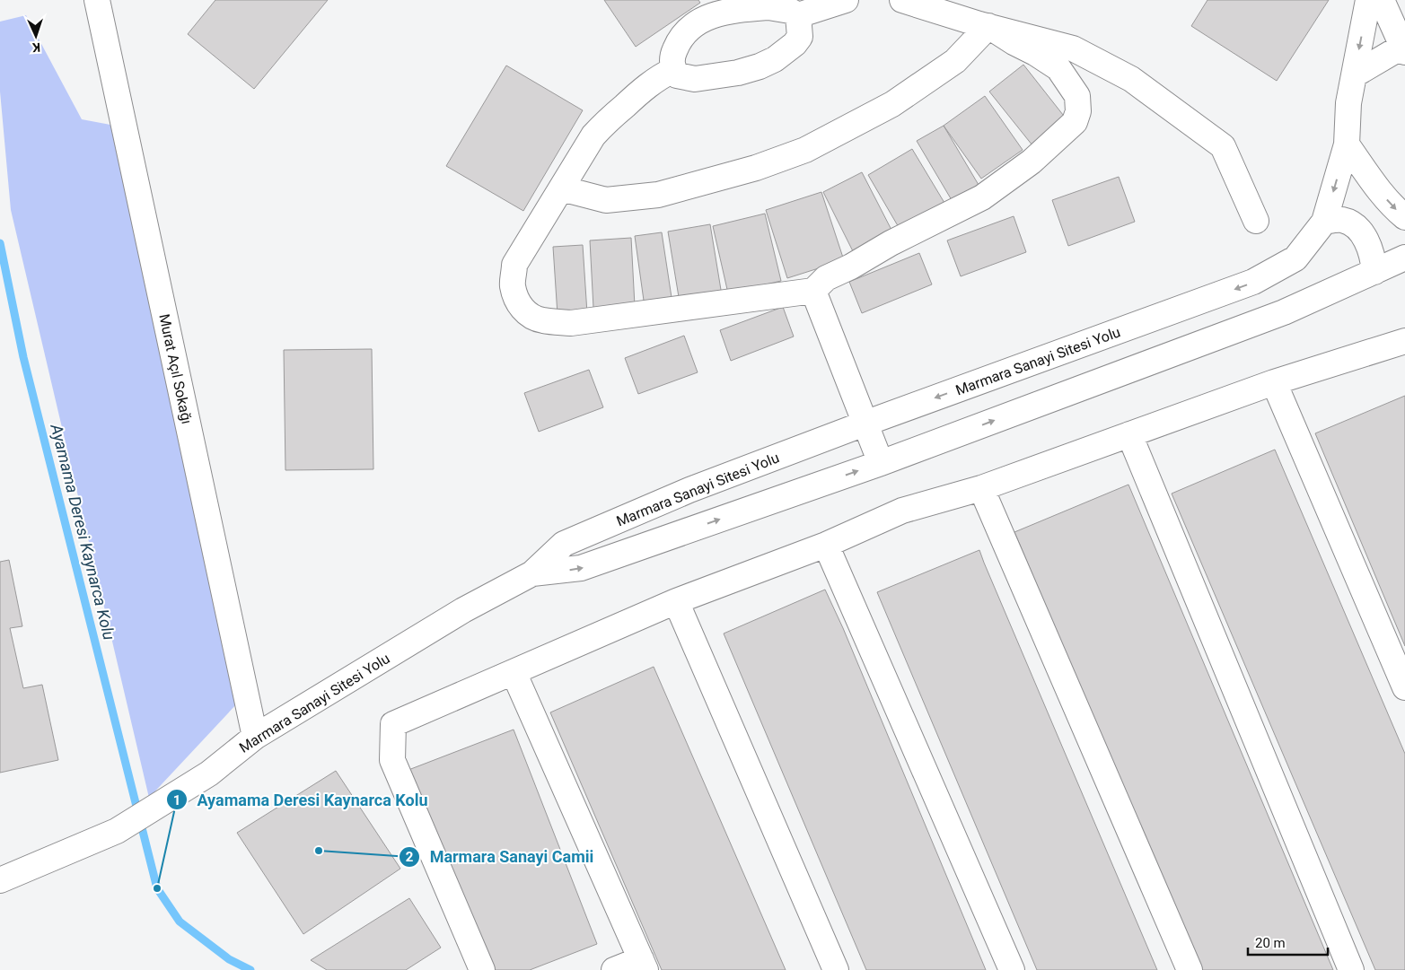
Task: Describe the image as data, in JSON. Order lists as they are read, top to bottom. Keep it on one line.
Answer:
{"streets":{"street":["Marmara Sanayi Sitesi Yolu","Murat Açıl Sokağı"]},"crossings":[["Marmara Sanayi Sitesi Yolu","Murat Açıl Sokağı"]],"water":["Ayamama Deresi Kaynarca Kolu"],"places":["Marmara Sanayi Camii","Ayamama Deresi Kaynarca Kolu"],"scale_bar":"20 m","north":"bottom"}
